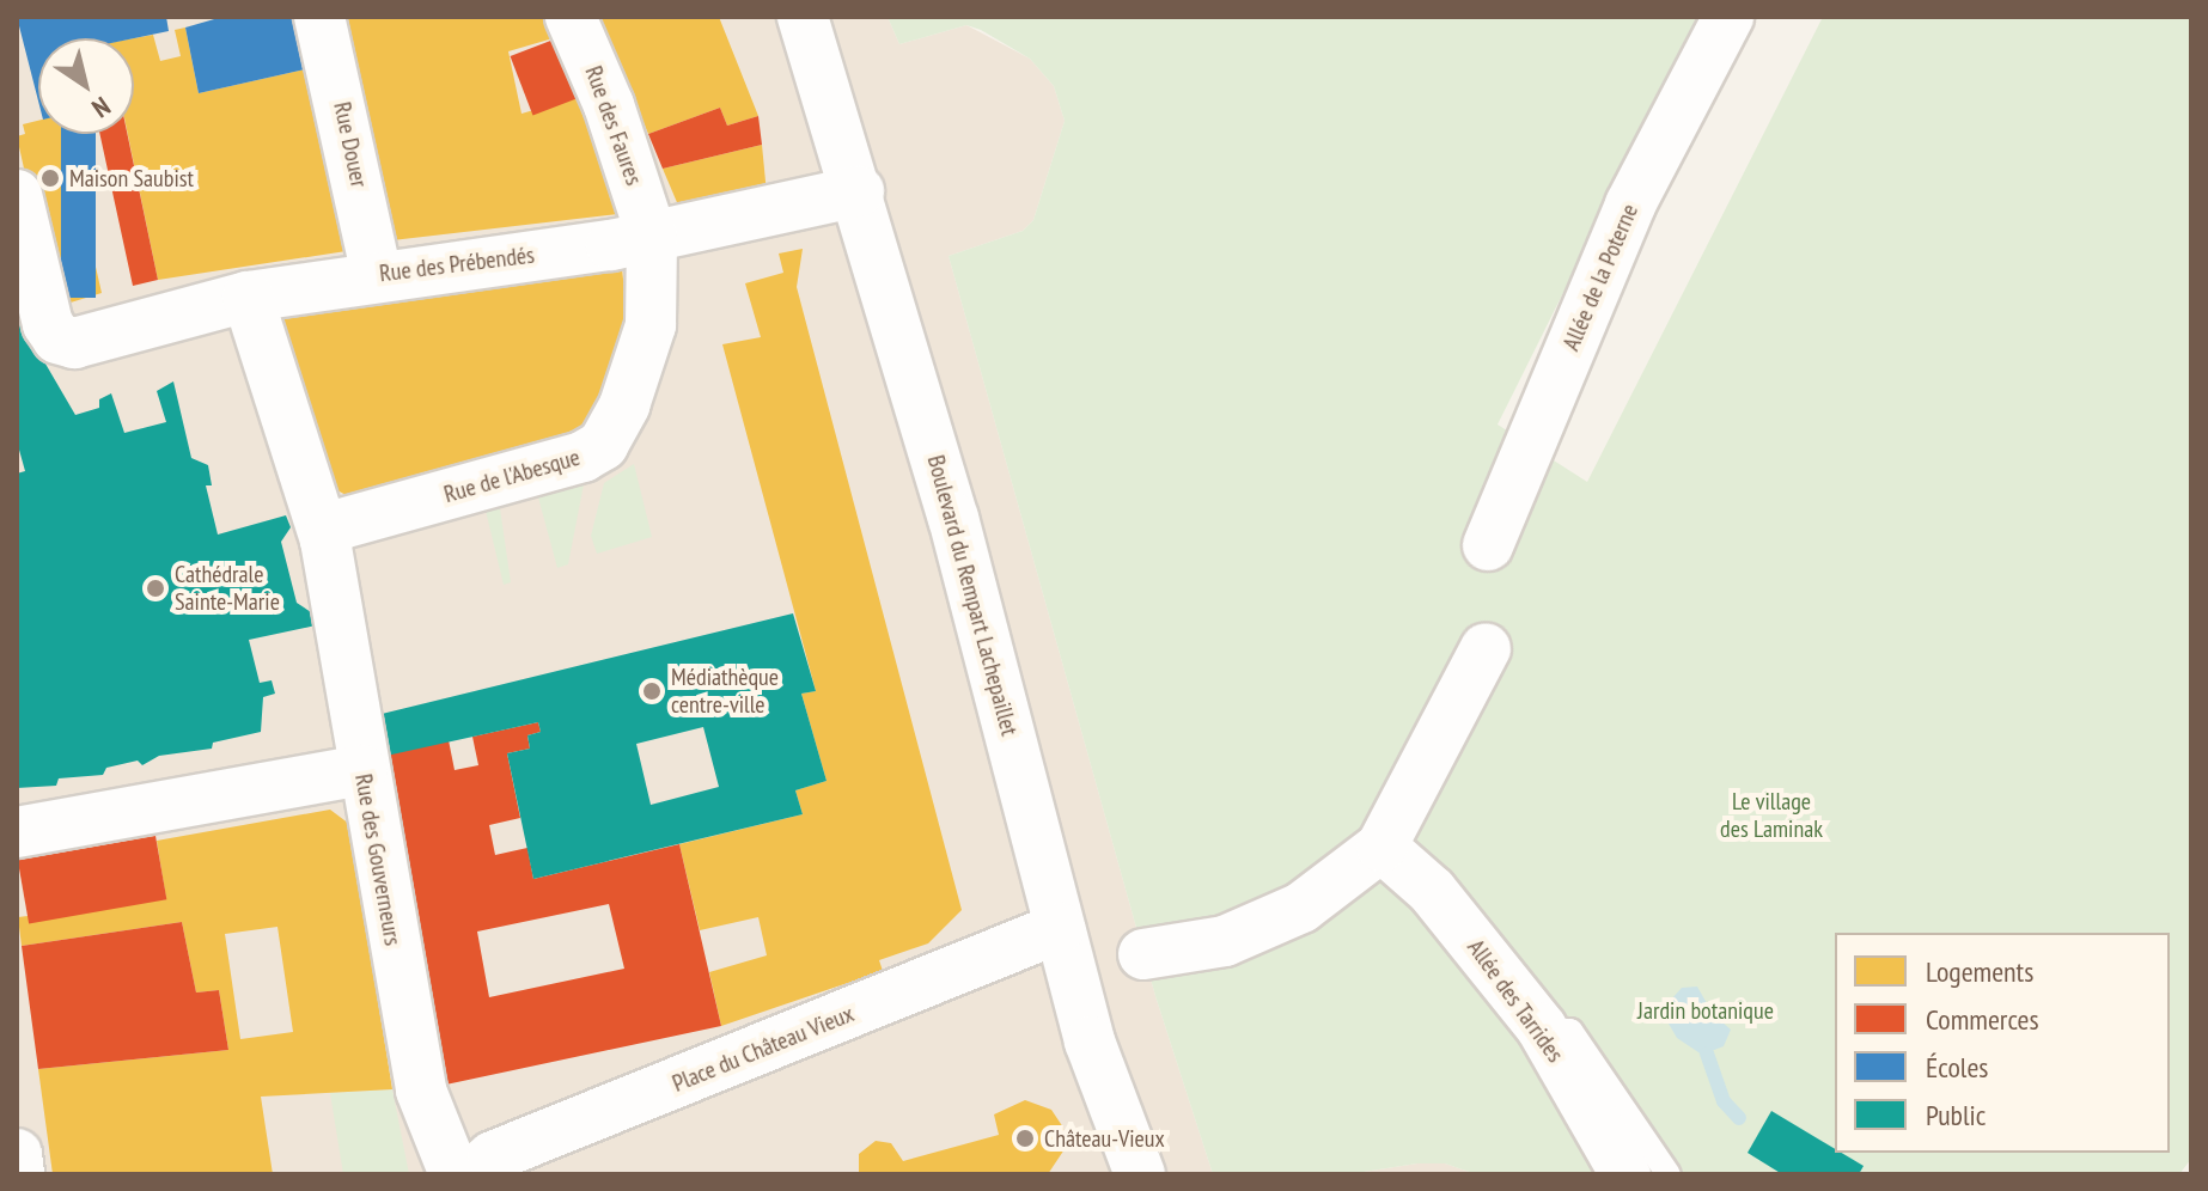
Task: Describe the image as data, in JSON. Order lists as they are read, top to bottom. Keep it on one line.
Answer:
{"streets":{"street":["Rue des Faures","Rue Douer","Rue des Prébendés","Allée de la Poterne","Rue de l'Abesque","Boulevard du Rempart Lachepaillet","Rue des Gouverneurs","Allée des Tarrides","Place du Château Vieux"]},"crossings":[["Rue des Faures","Rue des Prébendés"],["Rue des Faures","Rue de l'Abesque"],["Rue Douer","Rue des Prébendés"],["Rue des Prébendés","Rue de l'Abesque"],["Rue des Prébendés","Boulevard du Rempart Lachepaillet"],["Rue des Prébendés","Rue des Gouverneurs"],["Rue de l'Abesque","Rue des Gouverneurs"],["Boulevard du Rempart Lachepaillet","Place du Château Vieux"]],"parks":["Le village des Laminak","Jardin botanique"],"places":["Maison Saubist","Cathédrale Sainte-Marie","Médiathèque centre-ville","Château-Vieux"],"legend":["Logements","Commerces","Écoles","Public"],"north":"bottom right"}
